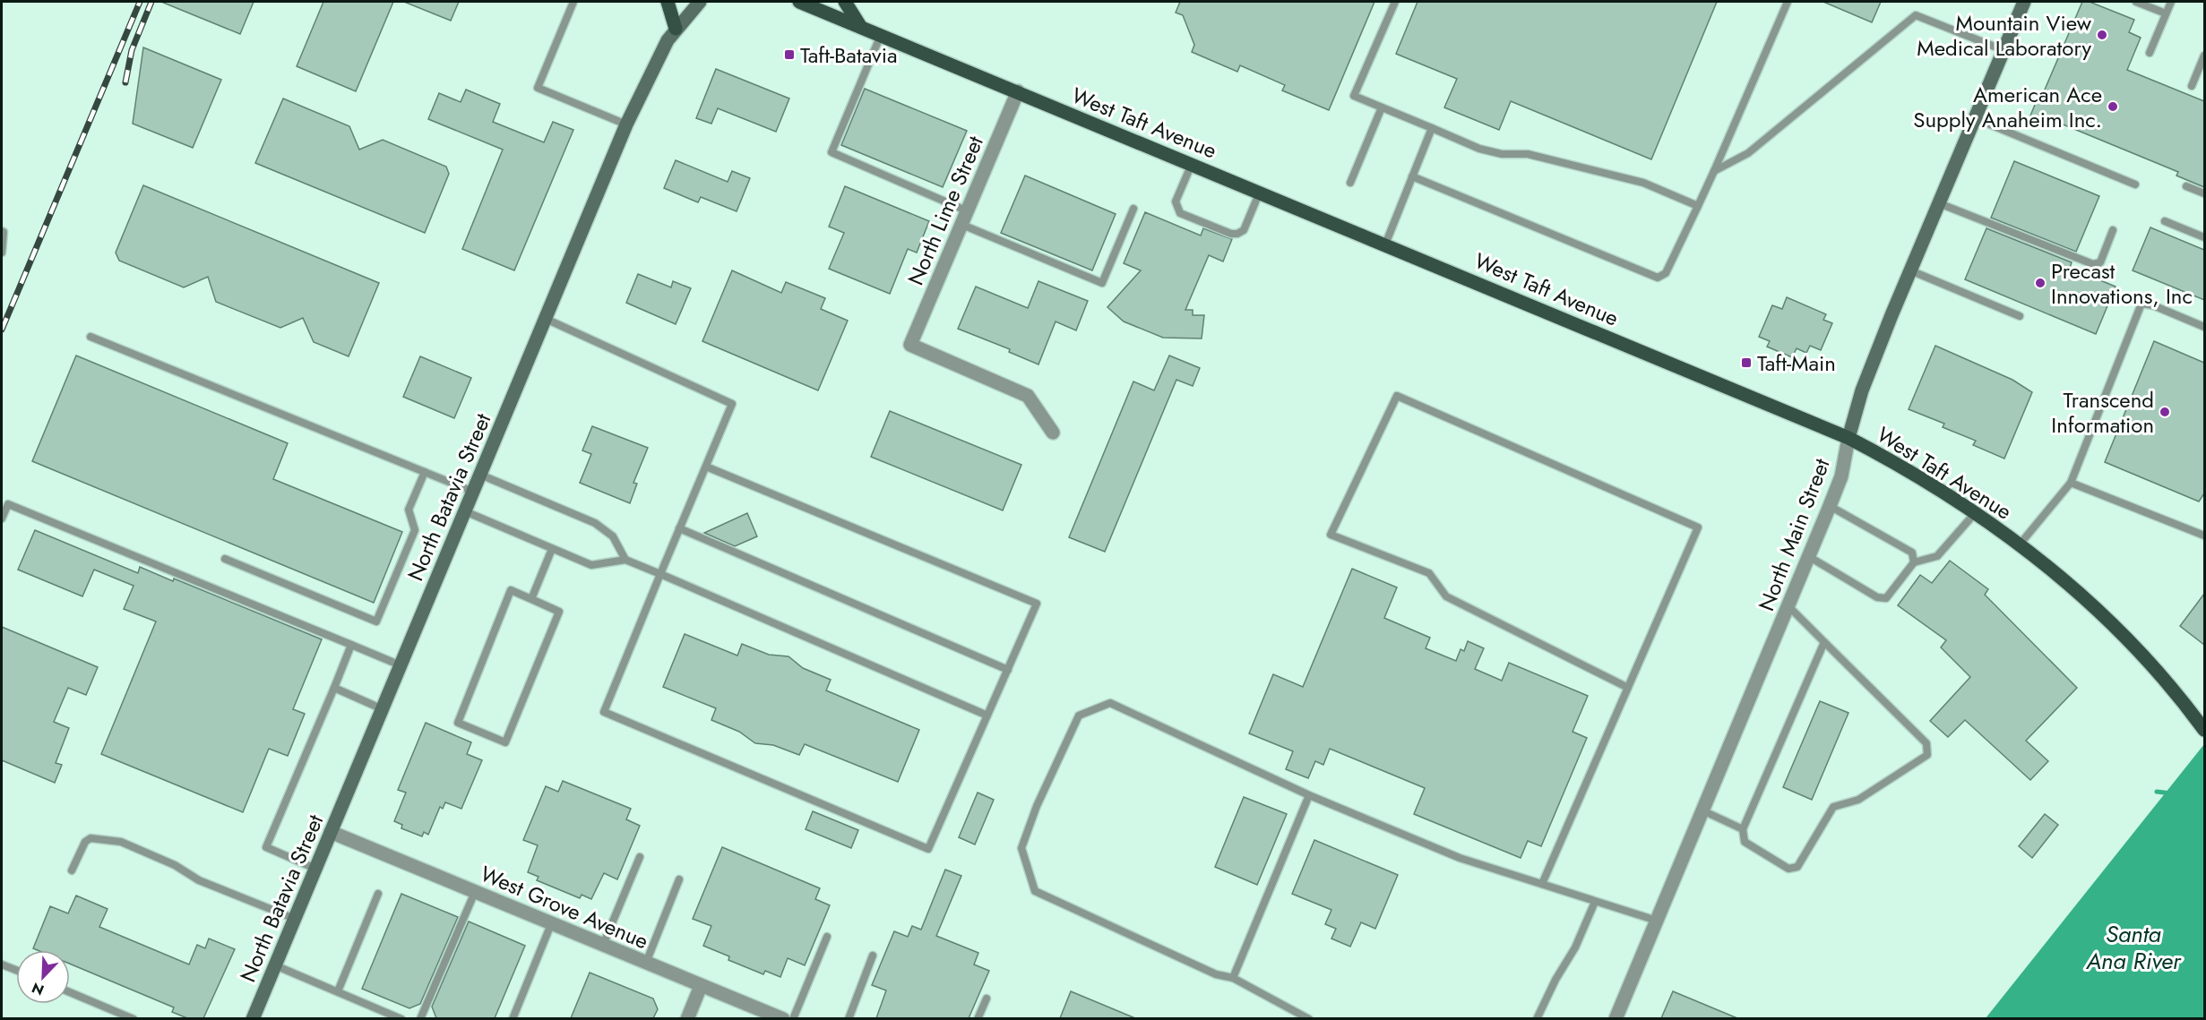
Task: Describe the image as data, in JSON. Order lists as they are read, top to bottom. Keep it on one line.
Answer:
{"streets":{"main road":["West Taft Avenue","North Batavia Street","North Main Street"],"street":["North Lime Street","West Grove Avenue"]},"crossings":[["West Taft Avenue","North Lime Street"],["West Taft Avenue","North Main Street"],["North Batavia Street","West Grove Avenue"]],"water":["Santa Ana River"],"places":{"other":["Mountain View Medical Laboratory","American Ace Supply Anaheim Inc.","Precast Innovations, Inc","Transcend Information"],"transit":["Taft-Batavia","Taft-Main"]},"north":"bottom left"}
